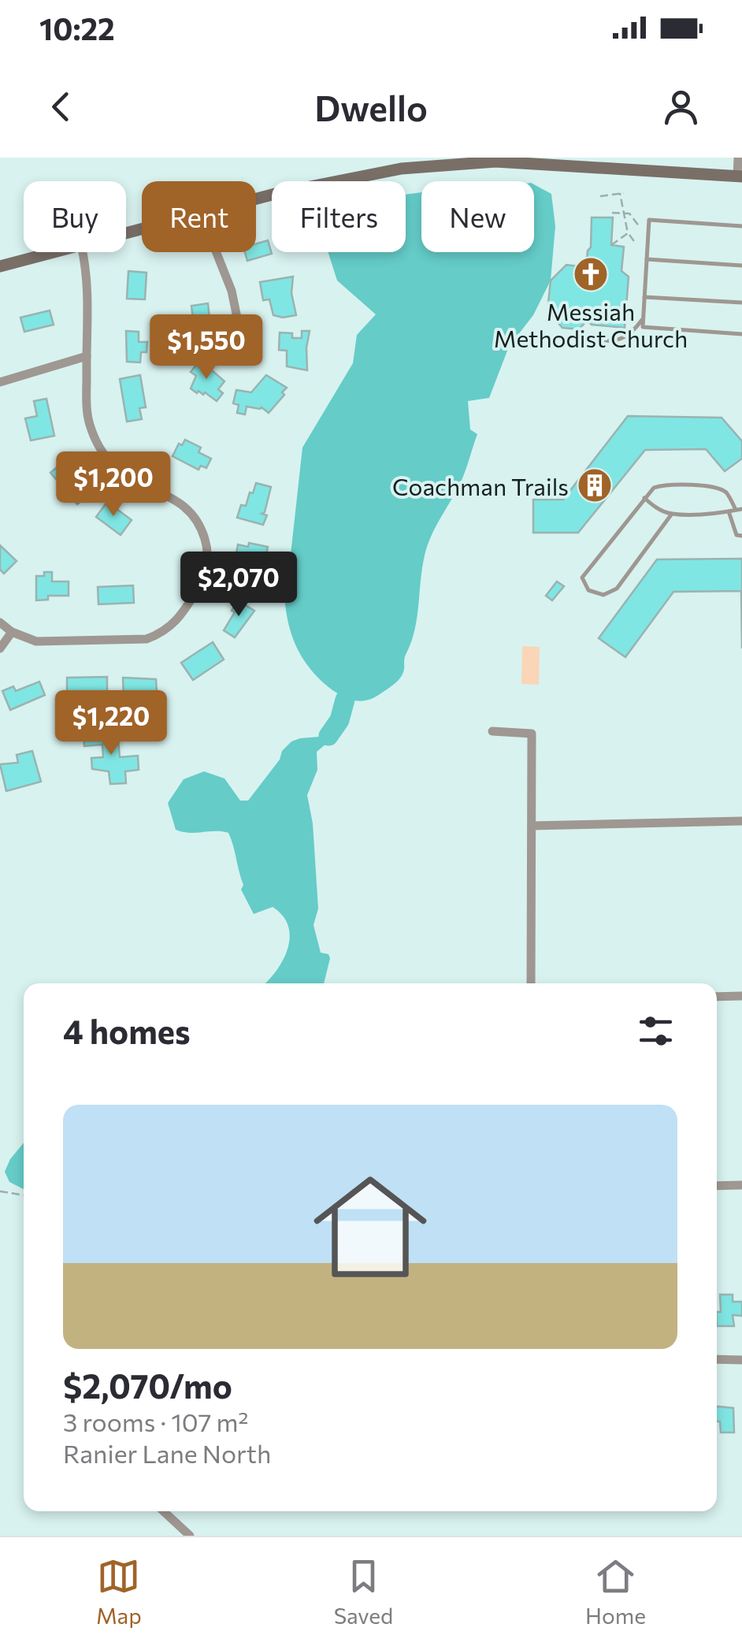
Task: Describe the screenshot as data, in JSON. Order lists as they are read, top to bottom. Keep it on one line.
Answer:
{"places":{"church":["Messiah Methodist Church"],"building":["Coachman Trails"]},"page":{"status":"10:22","header":"Dwello","chip":["Buy","Rent","Filters","New"],"price":["$1,550","$1,200","$2,070","$1,220"],"heading":"4 homes","list":[{"name":"$2,070/mo","note":"3 rooms · 107 m² · Ranier Lane North"}],"tabs":["Map","Saved","Home"]}}
